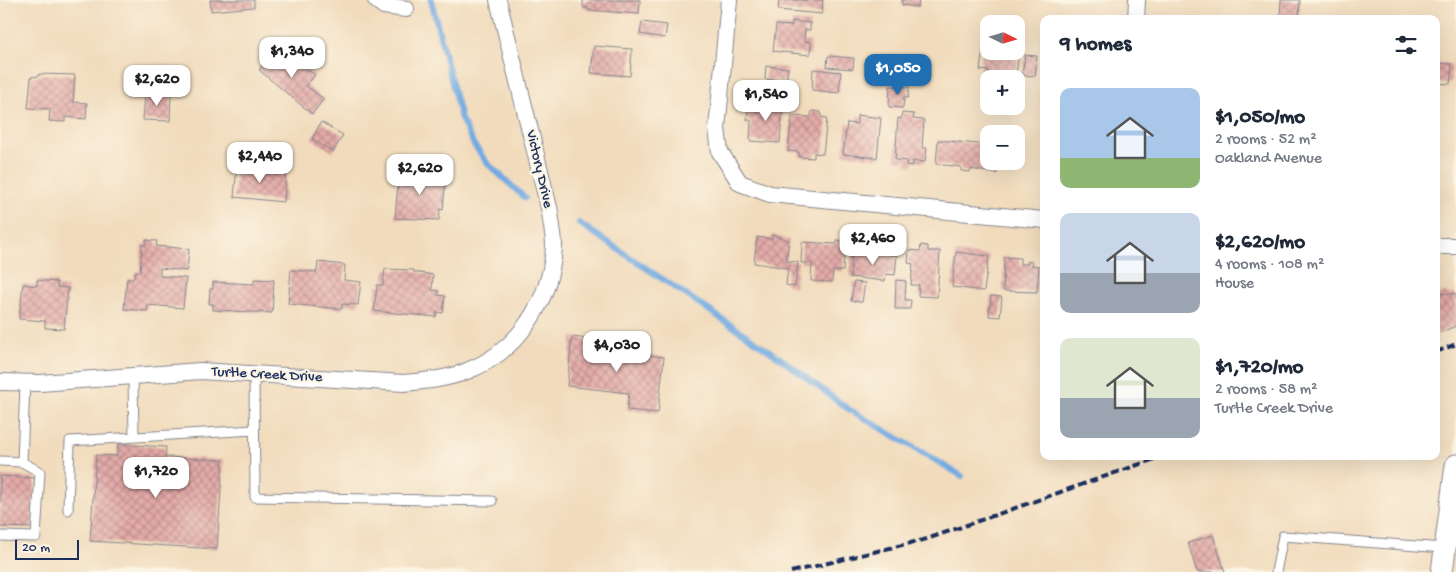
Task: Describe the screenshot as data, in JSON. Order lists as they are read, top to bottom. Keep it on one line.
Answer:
{"streets":{"street":["Victory Drive","Turtle Creek Drive"]},"crossings":[["Victory Drive","Turtle Creek Drive"]],"scale_bar":"20 m","north":"right","page":{"map_buttons":["+","−"],"heading":"9 homes","price":["$1,340","$1,050","$2,620","$1,540","$2,440","$2,620","$2,460","$4,030","$1,720"],"list":[{"name":"$1,050/mo","note":"2 rooms · 52 m² · Oakland Avenue"},{"name":"$2,620/mo","note":"4 rooms · 108 m² · House"},{"name":"$1,720/mo","note":"2 rooms · 58 m² · Turtle Creek Drive"}],"scale":"20 m"}}
